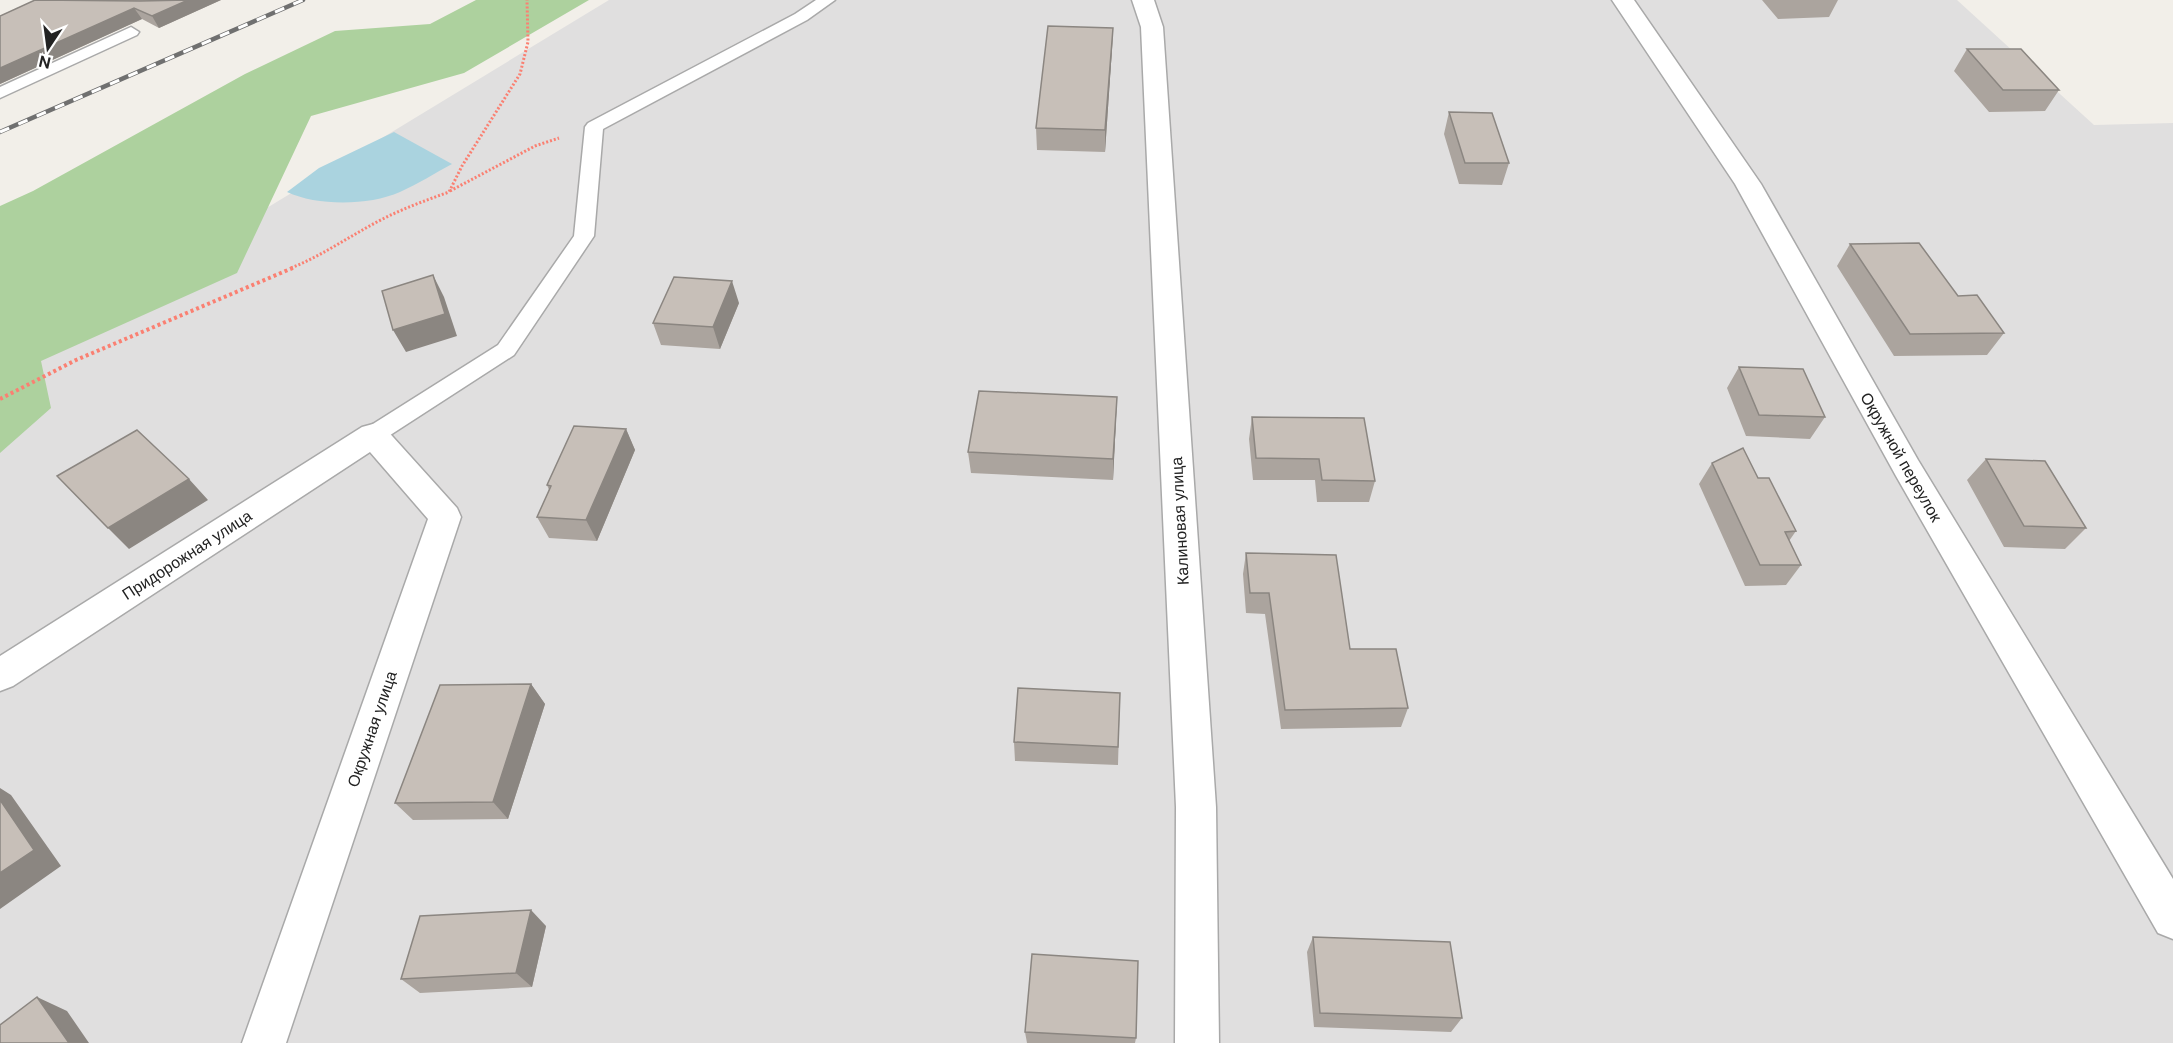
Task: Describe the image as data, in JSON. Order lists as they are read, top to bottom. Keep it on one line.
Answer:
{"streets":{"street":["Окружной переулок","Калиновая улица","Придорожная улица","Окружная улица"]},"crossings":[["Придорожная улица","Окружная улица"]],"north":"bottom"}
